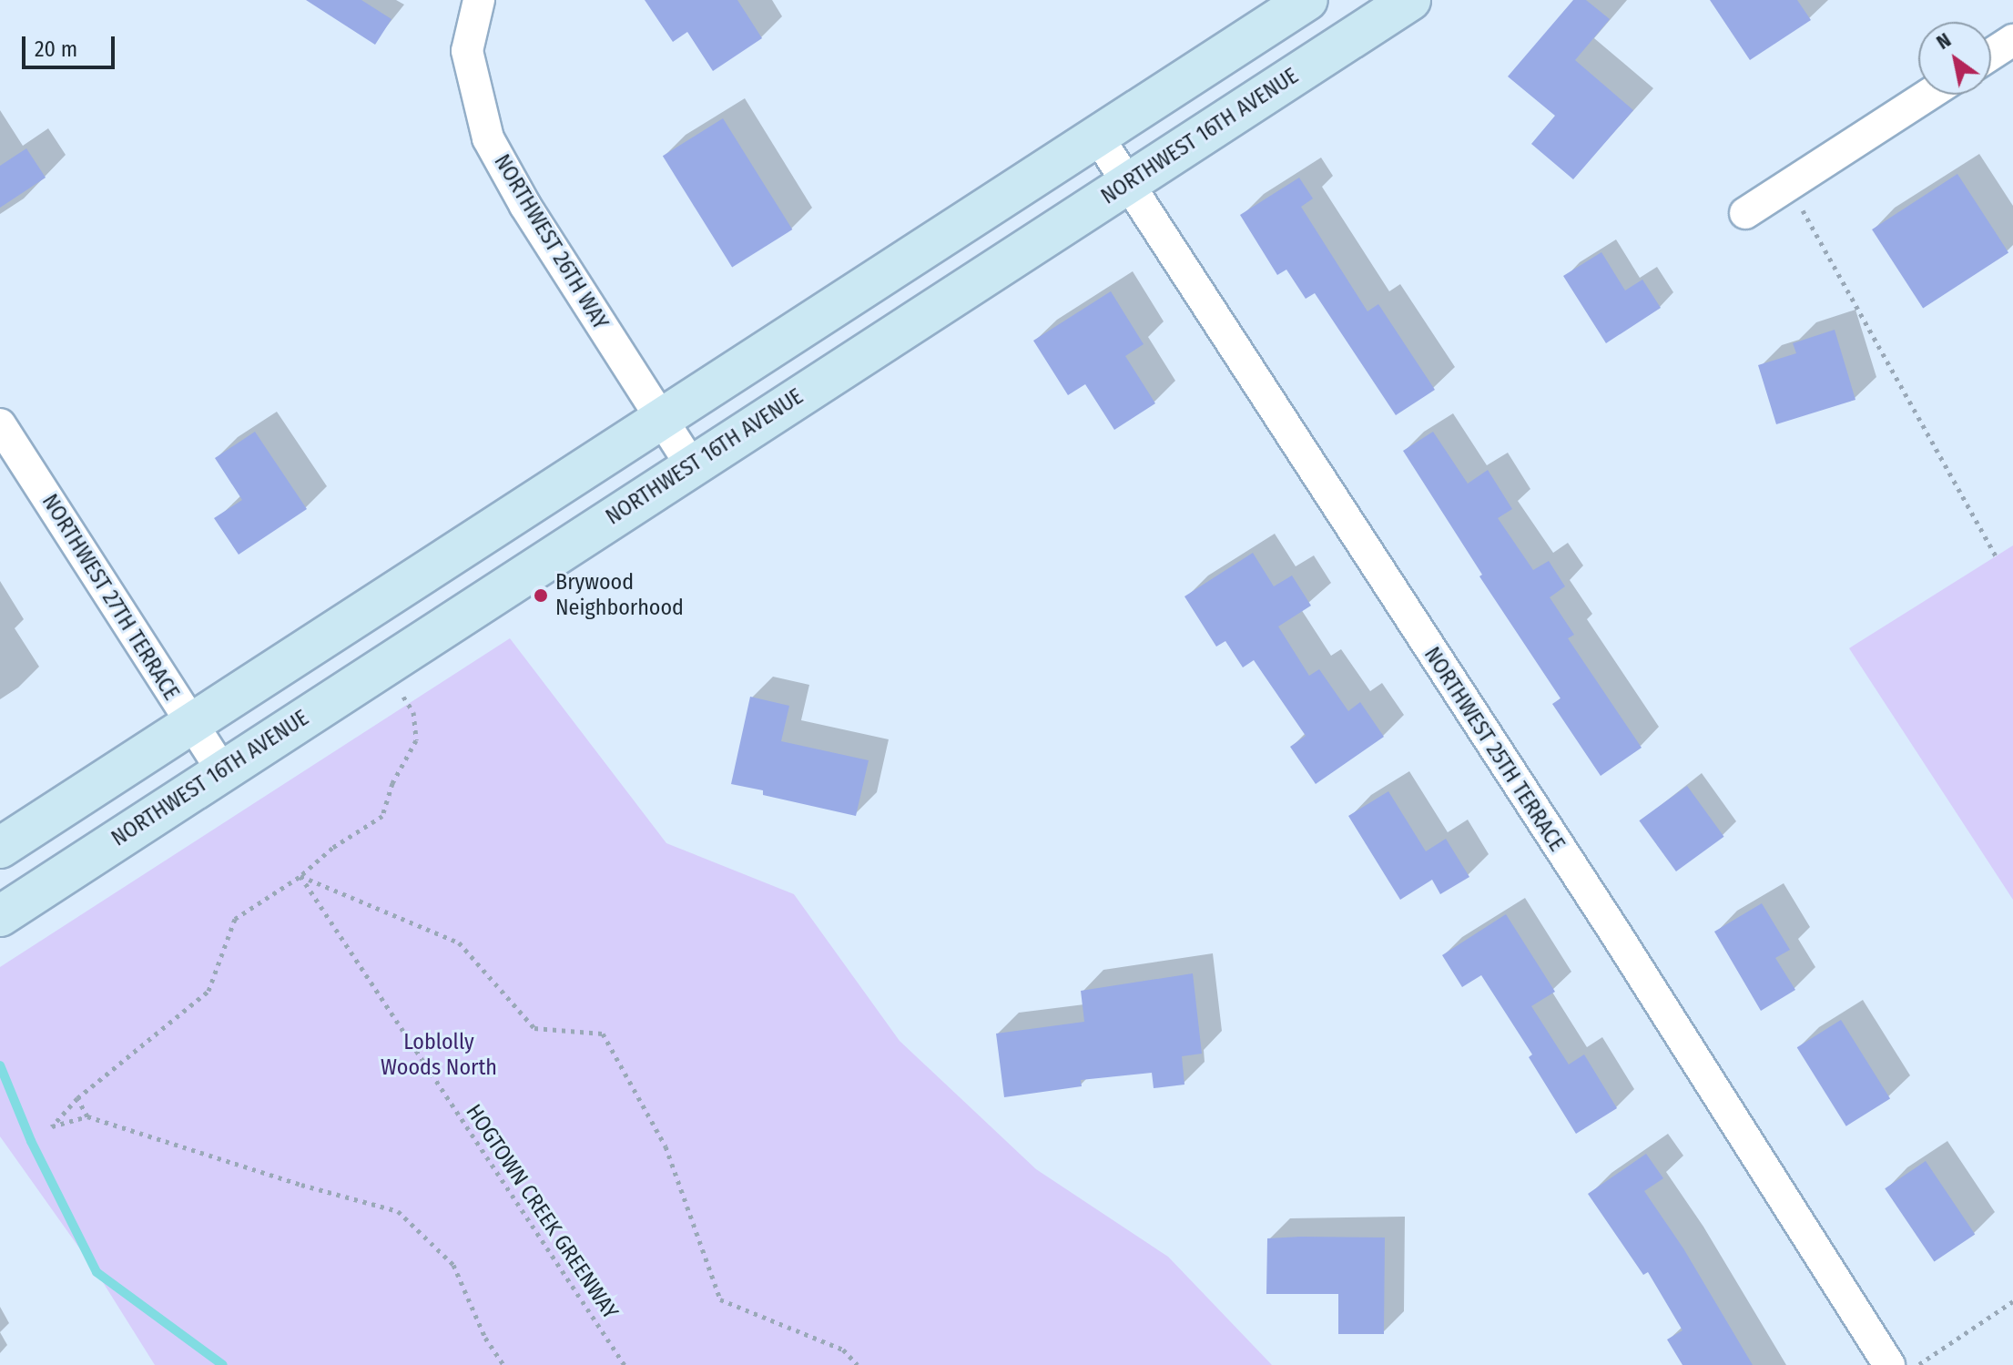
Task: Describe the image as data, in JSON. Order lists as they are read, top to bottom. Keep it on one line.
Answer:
{"streets":{"main road":["NORTHWEST 16TH AVENUE"],"street":["NORTHWEST 26TH WAY","NORTHWEST 27TH TERRACE","NORTHWEST 25TH TERRACE"],"path":["HOGTOWN CREEK GREENWAY"]},"crossings":[["NORTHWEST 16TH AVENUE","NORTHWEST 26TH WAY"],["NORTHWEST 16TH AVENUE","NORTHWEST 27TH TERRACE"],["NORTHWEST 16TH AVENUE","NORTHWEST 25TH TERRACE"]],"parks":["Loblolly Woods North"],"places":["Brywood Neighborhood"],"scale_bar":"20 m","north":"top left"}
